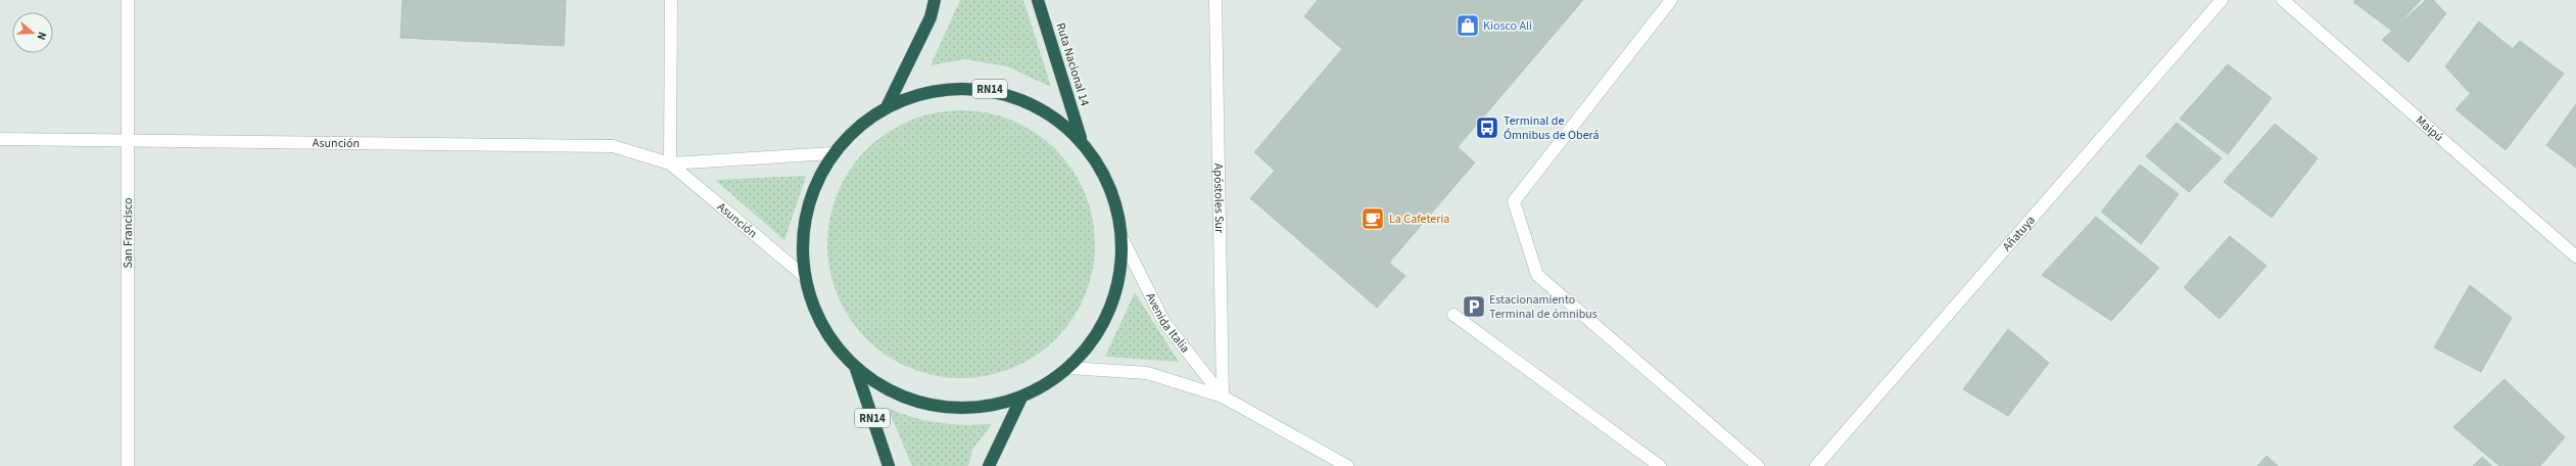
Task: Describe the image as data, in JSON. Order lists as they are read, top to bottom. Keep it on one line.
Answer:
{"streets":{"highway":["Ruta Nacional 14","RN14"],"street":["Maipú","Asunción","Apóstoles Sur","San Francisco","Añatuya","Avenida Italia"]},"crossings":[["Ruta Nacional 14","Asunción"],["Ruta Nacional 14","Avenida Italia"],["Asunción","San Francisco"],["Apóstoles Sur","Avenida Italia"]],"places":{"shop":["Kiosco Ali"],"bus stop":["Terminal de Ómnibus de Oberá"],"cafe":["La Cafeteria"],"parking":["Estacionamiento Terminal de ómnibus"]},"north":"right"}
